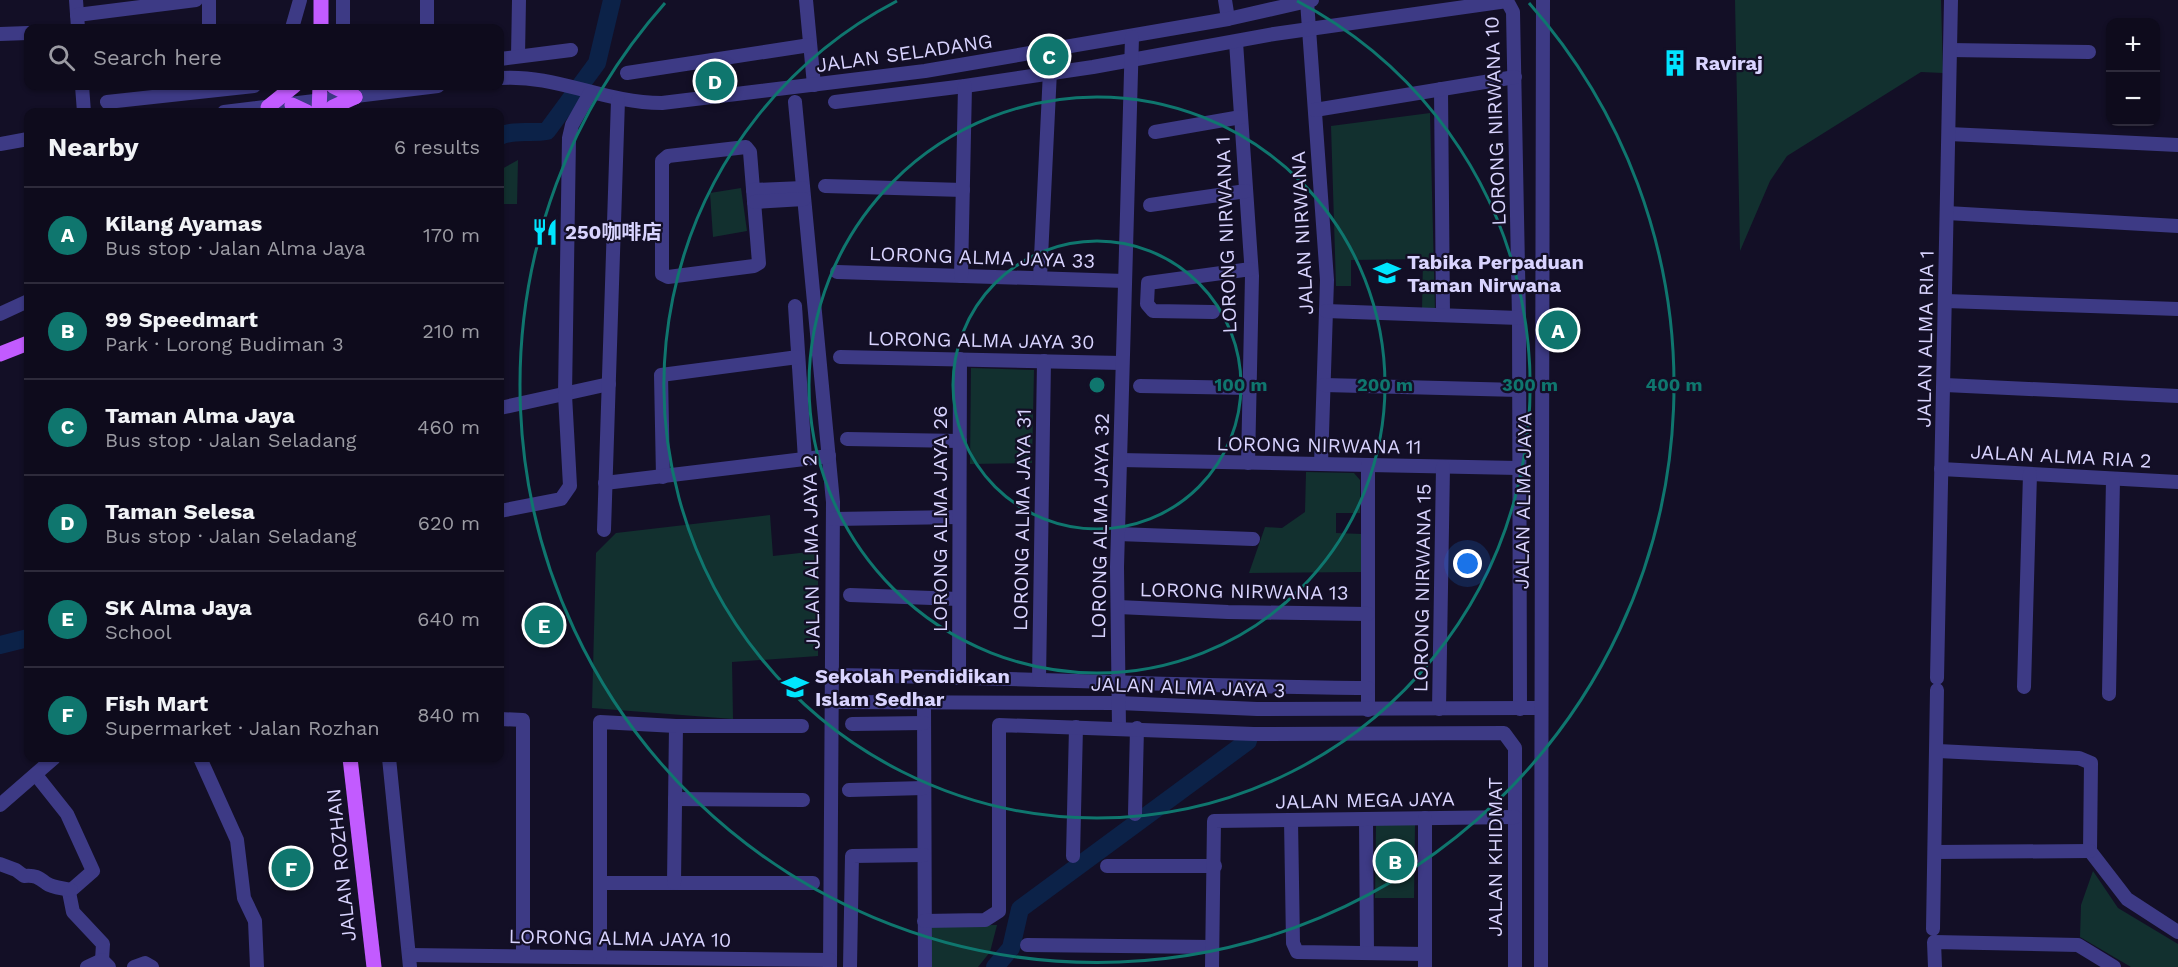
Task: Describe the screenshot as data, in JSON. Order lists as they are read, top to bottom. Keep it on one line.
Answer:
{"streets":{"main road":["JALAN ROZHAN"],"street":["JALAN SELADANG","LORONG NIRWANA 10","JALAN NIRWANA","LORONG NIRWANA 1","LORONG ALMA JAYA 33","JALAN ALMA RIA 1","LORONG ALMA JAYA 30","LORONG NIRWANA 11","JALAN ALMA RIA 2","JALAN ALMA JAYA","LORONG ALMA JAYA 26","LORONG ALMA JAYA 31","LORONG ALMA JAYA 32","JALAN ALMA JAYA 2","LORONG NIRWANA 15","LORONG NIRWANA 13","JALAN ALMA JAYA 3","JALAN MEGA JAYA","JALAN KHIDMAT","LORONG ALMA JAYA 10"]},"crossings":[["JALAN SELADANG","LORONG NIRWANA 10"],["JALAN SELADANG","JALAN NIRWANA"],["JALAN SELADANG","LORONG NIRWANA 1"],["JALAN SELADANG","LORONG ALMA JAYA 32"],["LORONG NIRWANA 10","LORONG NIRWANA 11"],["LORONG NIRWANA 10","JALAN ALMA JAYA 3"],["JALAN NIRWANA","LORONG NIRWANA 11"],["LORONG NIRWANA 1","LORONG NIRWANA 11"],["LORONG ALMA JAYA 33","LORONG ALMA JAYA 32"],["JALAN ALMA RIA 1","JALAN ALMA RIA 2"],["LORONG ALMA JAYA 30","LORONG ALMA JAYA 26"],["LORONG ALMA JAYA 30","LORONG ALMA JAYA 31"],["LORONG ALMA JAYA 30","LORONG ALMA JAYA 32"],["LORONG NIRWANA 11","LORONG ALMA JAYA 32"],["LORONG NIRWANA 11","LORONG NIRWANA 15"],["JALAN ALMA JAYA","JALAN ALMA JAYA 3"],["LORONG ALMA JAYA 26","JALAN ALMA JAYA 3"],["LORONG ALMA JAYA 31","JALAN ALMA JAYA 3"],["LORONG ALMA JAYA 32","LORONG NIRWANA 13"],["LORONG ALMA JAYA 32","JALAN ALMA JAYA 3"],["JALAN ALMA JAYA 2","JALAN ALMA JAYA 3"],["JALAN ALMA JAYA 2","LORONG ALMA JAYA 10"],["LORONG NIRWANA 15","JALAN ALMA JAYA 3"],["JALAN MEGA JAYA","JALAN KHIDMAT"]],"places":{"building":["Raviraj"],"restaurant":["250咖啡店"],"school or university":["Tabika Perpaduan Taman Nirwana","Sekolah Pendidikan Islam Sedhar"]},"page":{"map_buttons":["+","−"],"search":"Search here","pins":["C","D","A","E","B","F"],"heading":["Nearby","6 results"],"list":[{"mark":"A","name":"Kilang Ayamas","note":"Bus stop · Jalan Alma Jaya","value":"170 m"},{"mark":"B","name":"99 Speedmart","note":"Park · Lorong Budiman 3","value":"210 m"},{"mark":"C","name":"Taman Alma Jaya","note":"Bus stop · Jalan Seladang","value":"460 m"},{"mark":"D","name":"Taman Selesa","note":"Bus stop · Jalan Seladang","value":"620 m"},{"mark":"E","name":"SK Alma Jaya","note":"School","value":"640 m"},{"mark":"F","name":"Fish Mart","note":"Supermarket · Jalan Rozhan","value":"840 m"}]},"rings":["100 m","200 m","300 m","400 m"]}
